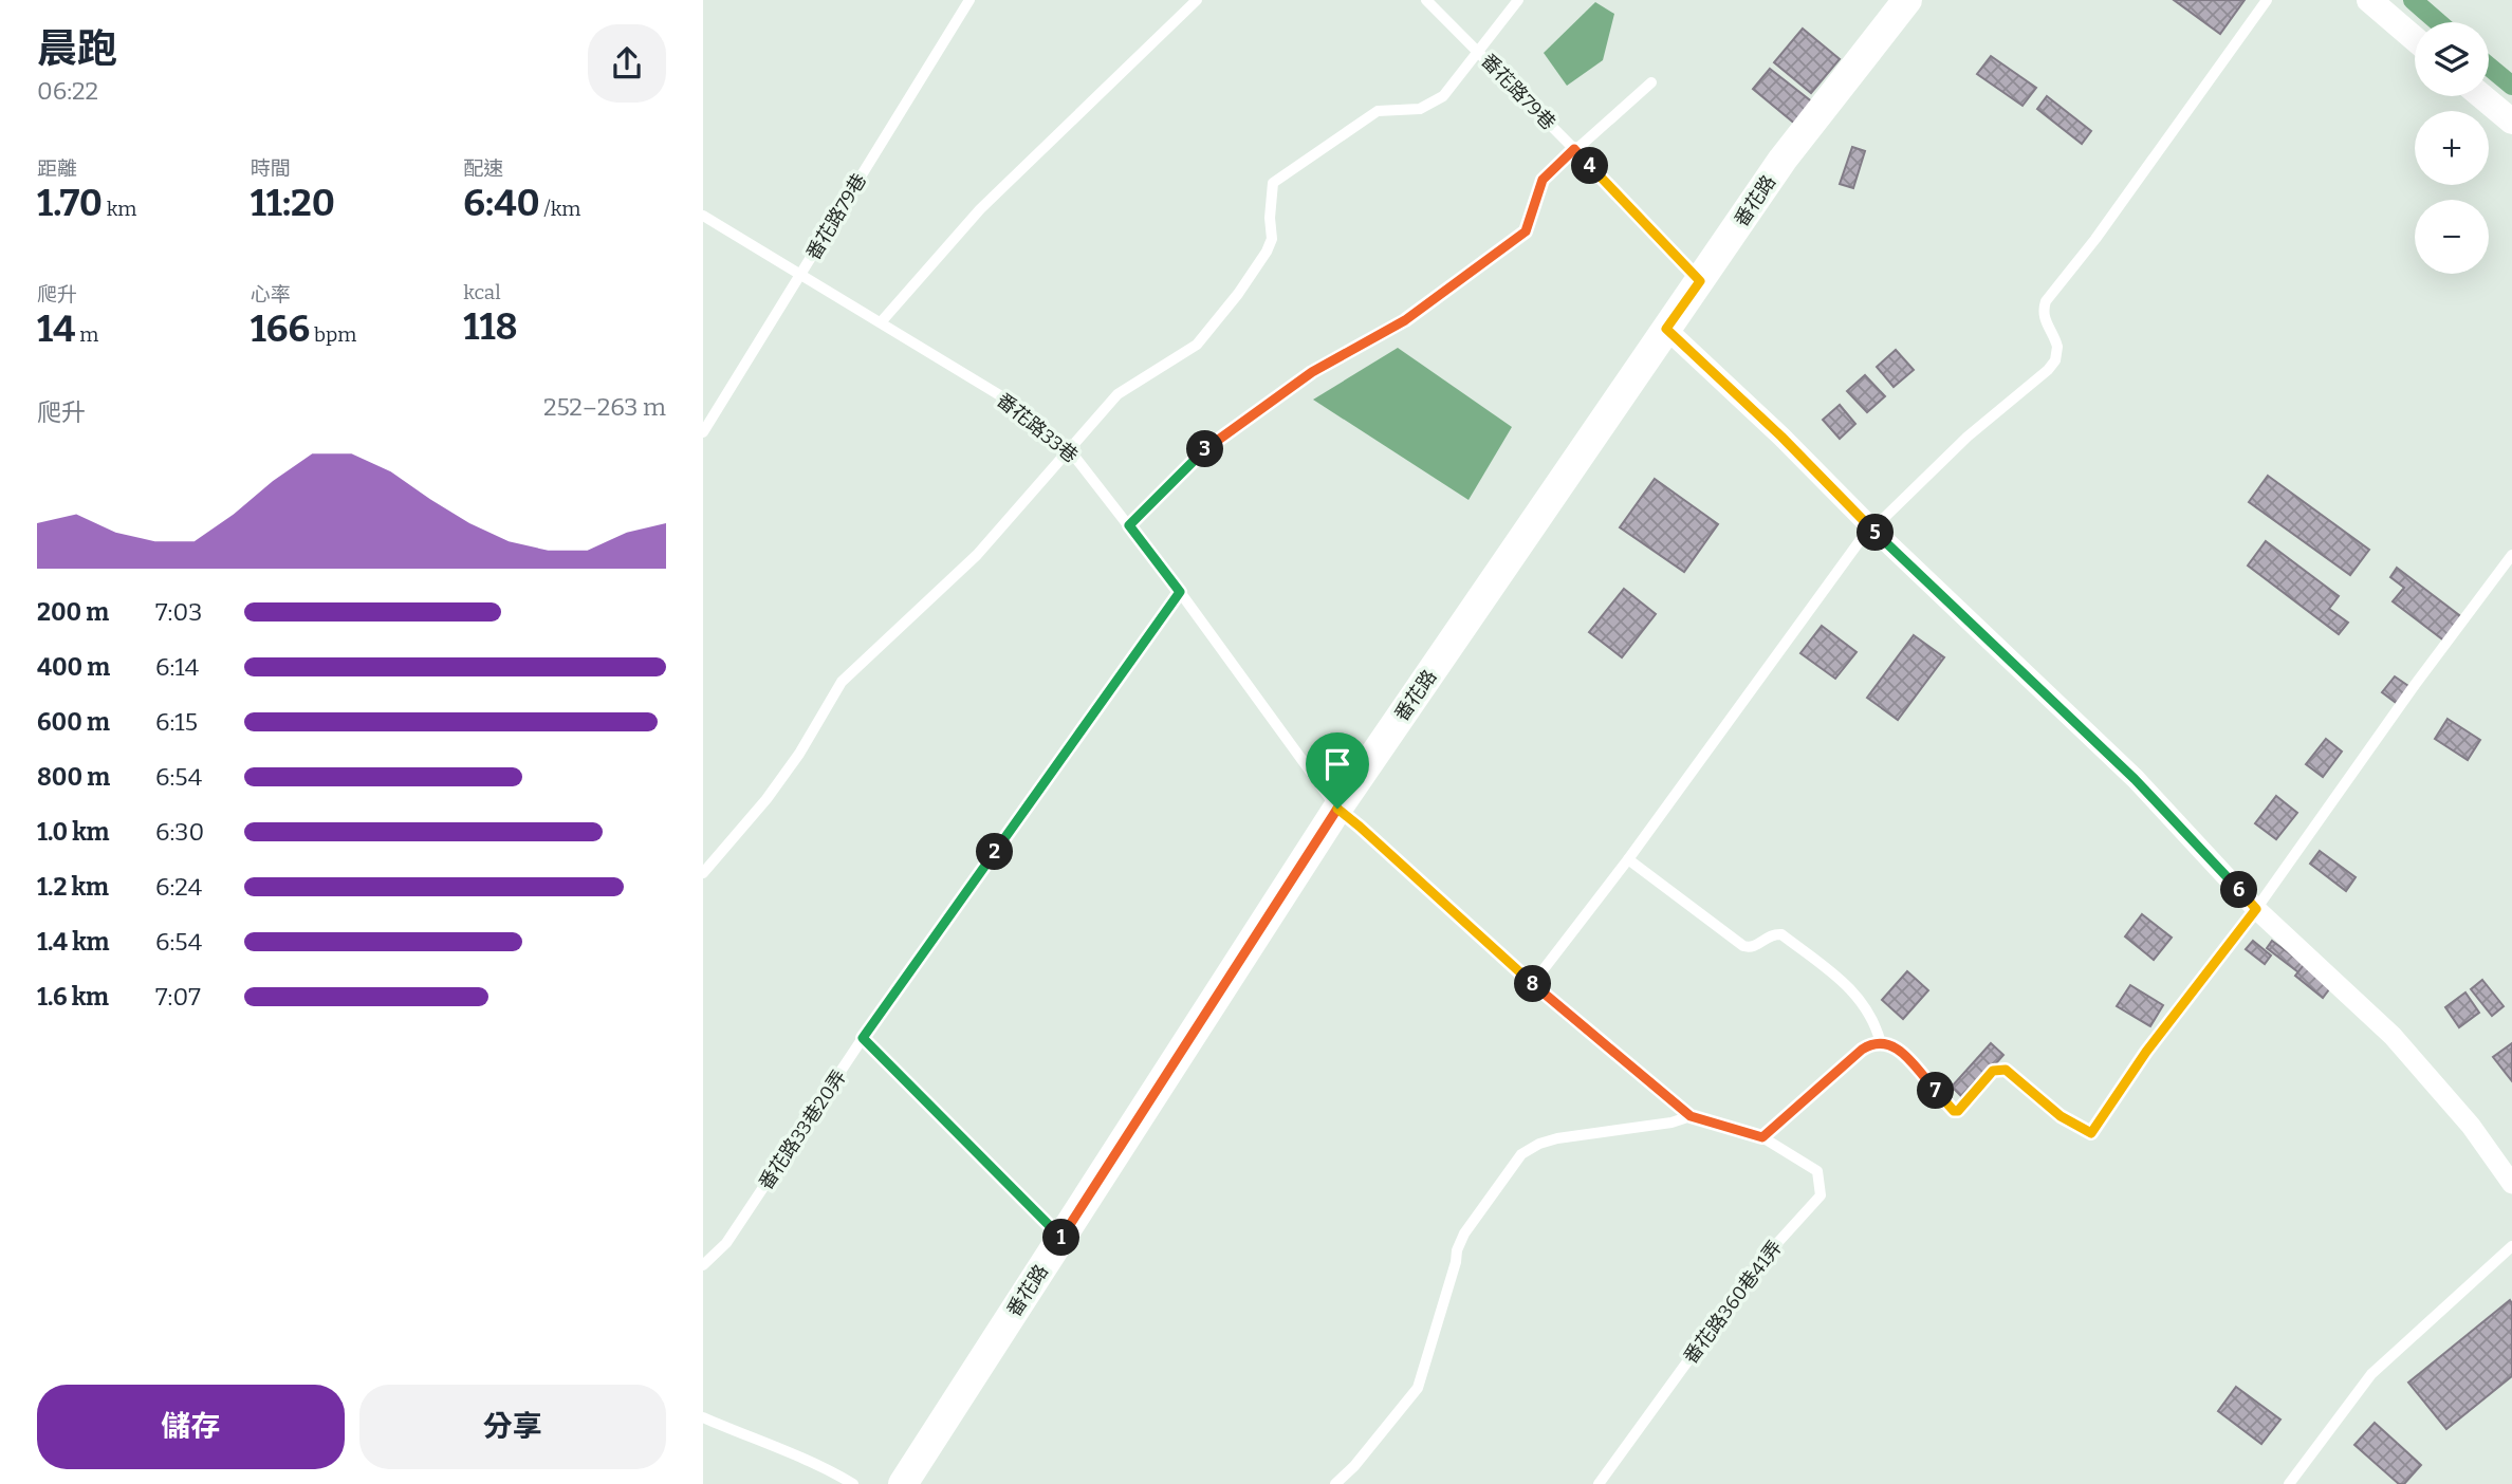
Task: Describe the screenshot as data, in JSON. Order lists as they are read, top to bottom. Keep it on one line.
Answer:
{"streets":{"main road":["番花路"],"lane":["番花路79巷","番花路33巷","番花路33巷20弄","番花路360巷41弄"]},"crossings":[["番花路79巷","番花路"],["番花路79巷","番花路33巷"],["番花路","番花路33巷"],["番花路33巷","番花路33巷20弄"]],"page":{"heading":["晨跑","06:22"],"map_buttons":["+","−"],"stats":[["距離","1.70 km"],["時間","11:20"],["配速","6:40 /km"],["爬升","14 m"],["心率","166 bpm"],["kcal","118"]],"pins":["4","3","5","2","6","8","7","1"],"chart":["爬升","252–263 m"],"list":[{"name":"200 m","note":"7:03"},{"name":"400 m","note":"6:14"},{"name":"600 m","note":"6:15"},{"name":"800 m","note":"6:54"},{"name":"1.0 km","note":"6:30"},{"name":"1.2 km","note":"6:24"},{"name":"1.4 km","note":"6:54"},{"name":"1.6 km","note":"7:07"}],"buttons":["儲存","分享"]}}
